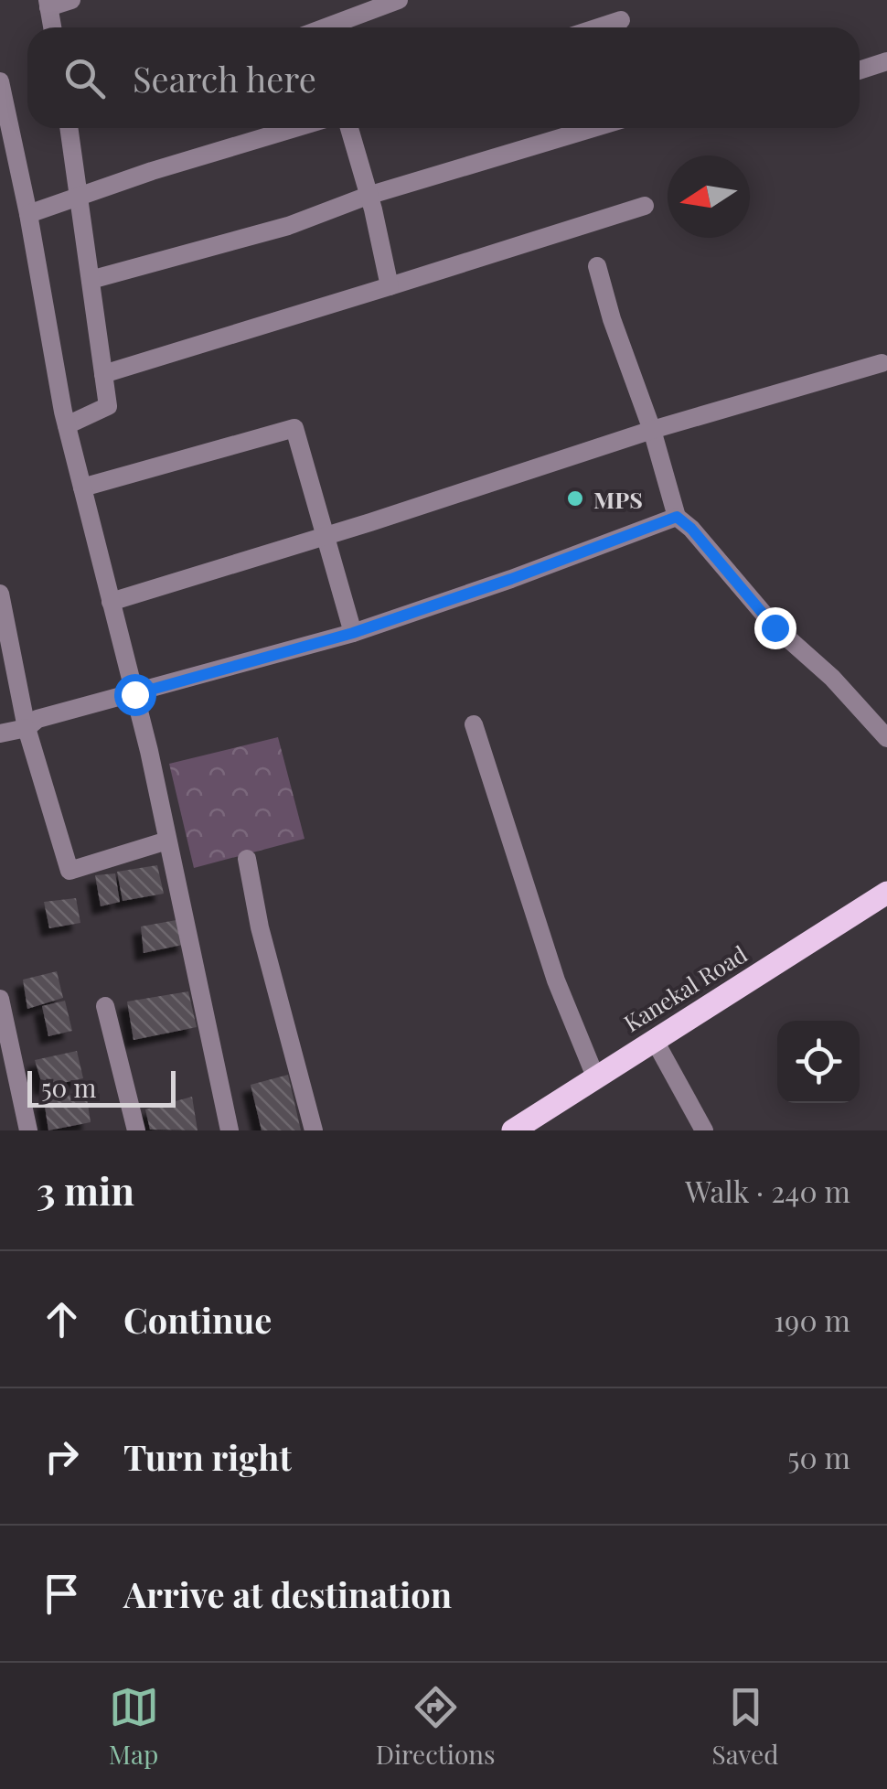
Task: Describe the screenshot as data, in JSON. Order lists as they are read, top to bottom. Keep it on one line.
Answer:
{"streets":{"main road":["Kanekal Road"]},"places":["MPS"],"scale_bar":"50 m","north":"left","page":{"search":"Search here","scale":"50 m","heading":["3 min","Walk · 240 m"],"list":[["Continue","190 m"],["Turn right","50 m"],"Arrive at destination"],"nav":["Map","Directions","Saved"]}}
